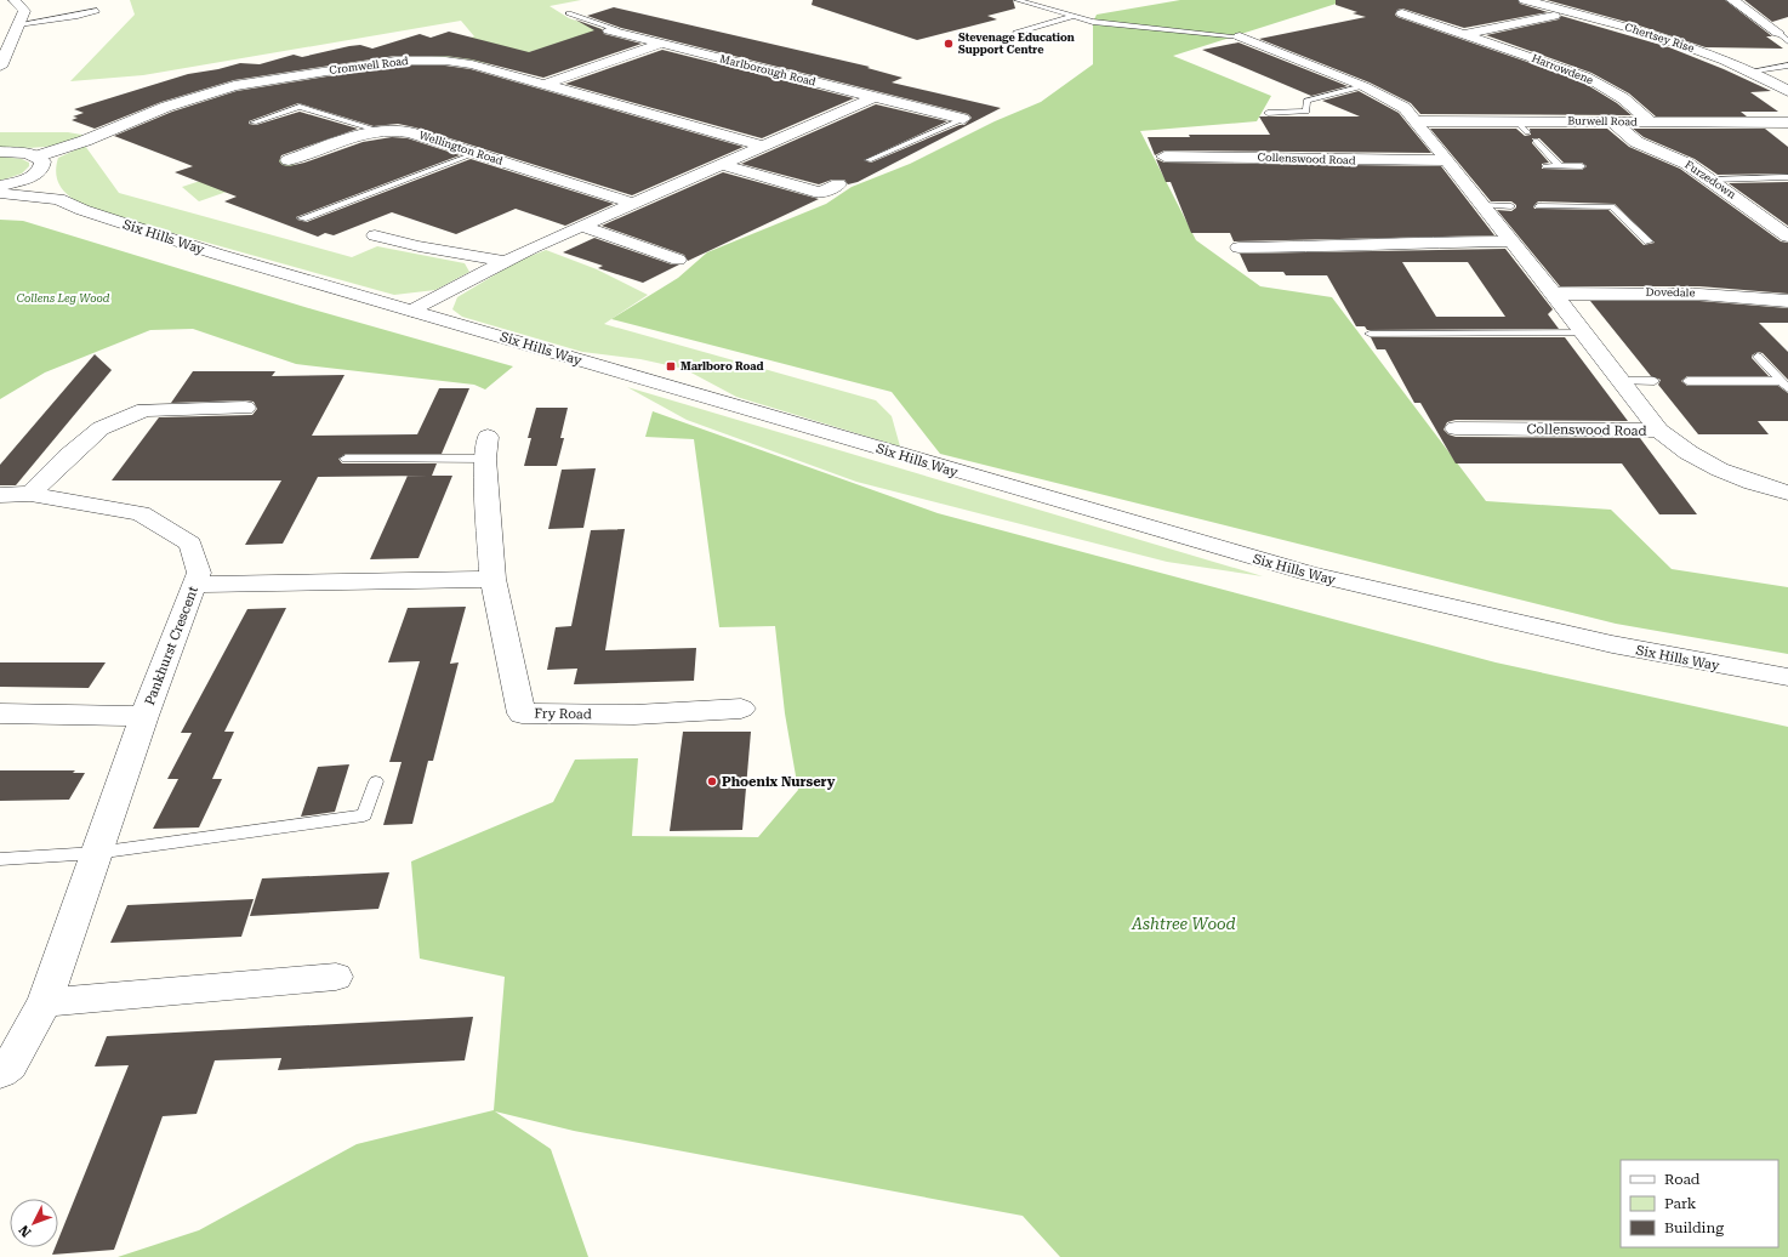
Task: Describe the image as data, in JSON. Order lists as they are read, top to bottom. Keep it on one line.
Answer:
{"streets":{"street":["Chertsey Rise","Cromwell Road","Harrowdene","Marlborough Road","Burwell Road","Wellington Road","Collenswood Road","Furzedown","Six Hills Way","Dovedale","Pankhurst Crescent","Fry Road"]},"crossings":[["Harrowdene","Burwell Road"],["Burwell Road","Collenswood Road"],["Burwell Road","Furzedown"],["Collenswood Road","Dovedale"]],"parks":["Collens Leg Wood","Ashtree Wood"],"places":{"other":["Stevenage Education Support Centre","Phoenix Nursery"],"transit":["Marlboro Road"]},"legend":["Road","Park","Building"],"north":"bottom left"}
